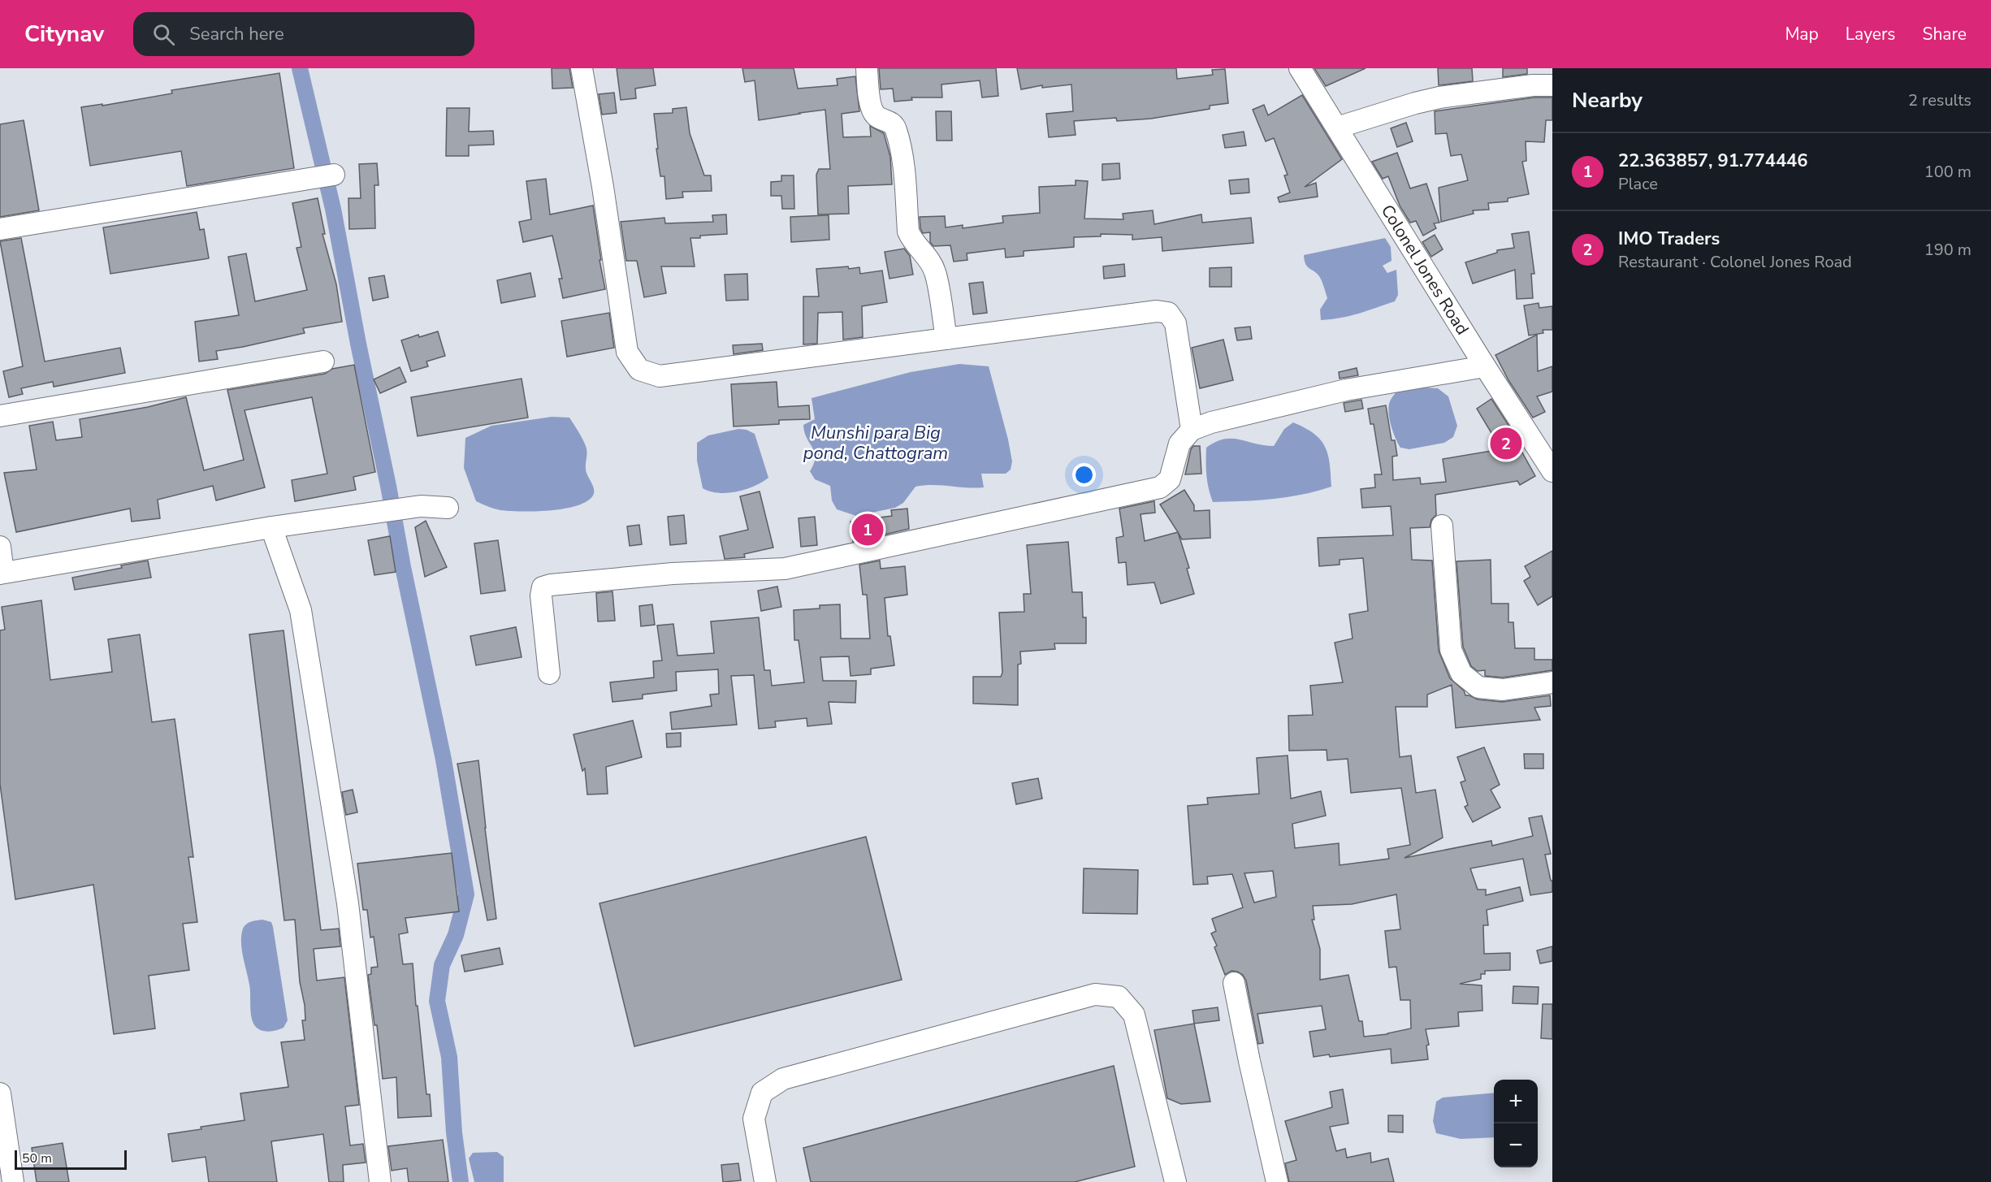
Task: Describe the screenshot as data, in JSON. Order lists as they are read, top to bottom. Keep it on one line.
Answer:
{"streets":{"street":["Colonel Jones Road"]},"water":["Munshi para Big pond, Chattogram"],"scale_bar":"50 m","page":{"header":"Citynav","search":"Search here","nav":["Map","Layers","Share"],"heading":["Nearby","2 results"],"list":[{"mark":"1","name":"22.363857, 91.774446","note":"Place","value":"100 m"},{"mark":"2","name":"IMO Traders","note":"Restaurant · Colonel Jones Road","value":"190 m"}],"pins":["2","1"],"map_buttons":["+","−"],"scale":"50 m"}}
